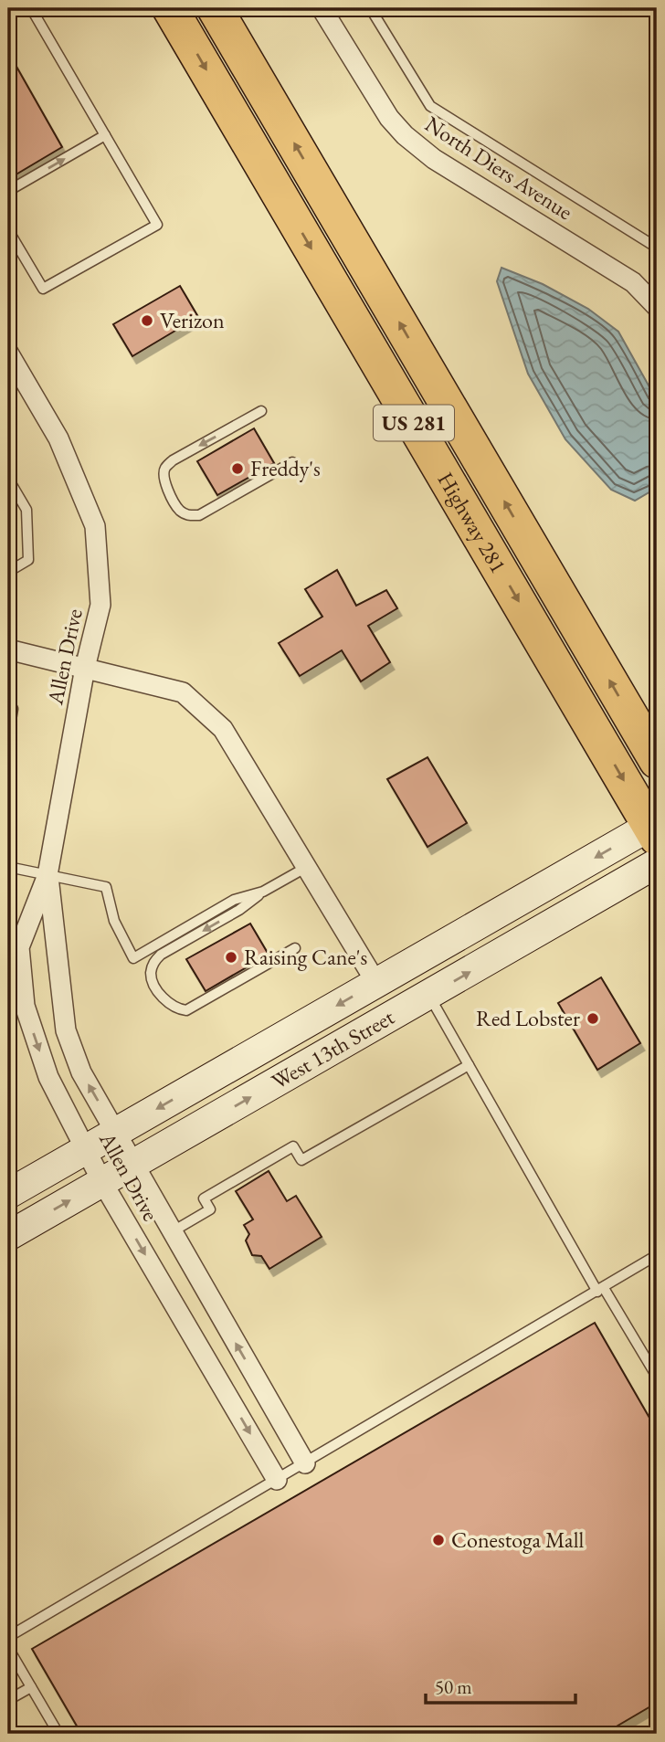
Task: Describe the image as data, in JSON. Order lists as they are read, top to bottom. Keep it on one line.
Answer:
{"streets":{"highway":["US 281","Highway 281"],"main road":["West 13th Street"],"street":["North Diers Avenue","Allen Drive"]},"crossings":[["Highway 281","West 13th Street"],["Allen Drive","West 13th Street"]],"places":["Verizon","Freddy's","Raising Cane's","Red Lobster","Conestoga Mall"],"scale_bar":"50 m"}
